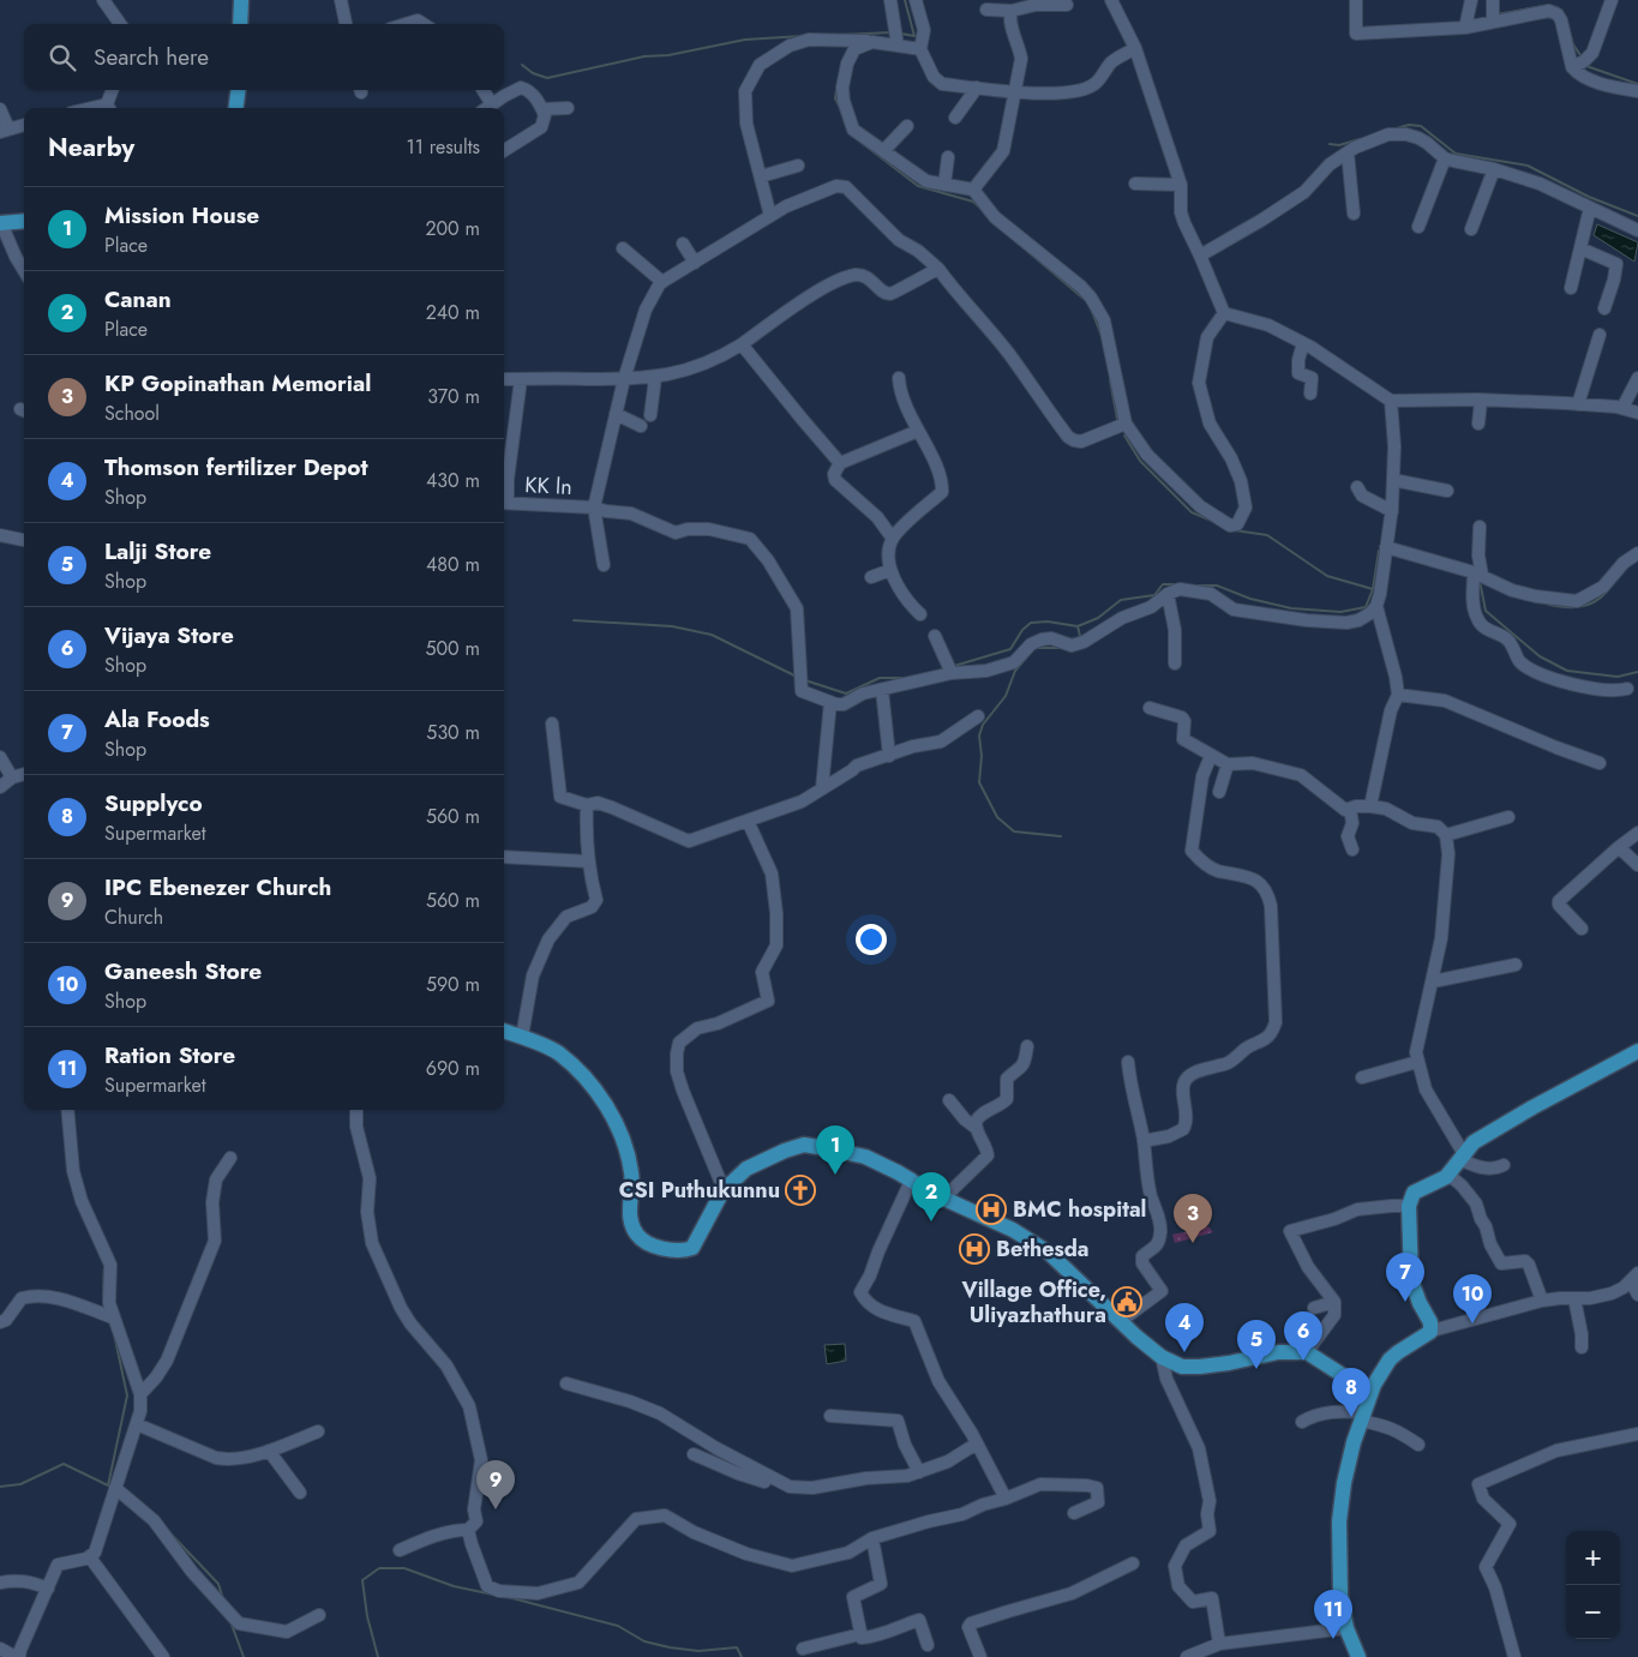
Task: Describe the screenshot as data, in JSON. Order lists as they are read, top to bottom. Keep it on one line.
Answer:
{"streets":{"street":["KK ln"]},"places":{"church":["CSI Puthukunnu"],"hospital":["BMC hospital","Bethesda"],"public building":["Village Office, Uliyazhathura"]},"page":{"search":"Search here","heading":["Nearby","11 results"],"list":[{"mark":"1","name":"Mission House","note":"Place","value":"200 m"},{"mark":"2","name":"Canan","note":"Place","value":"240 m"},{"mark":"3","name":"KP Gopinathan Memorial","note":"School","value":"370 m"},{"mark":"4","name":"Thomson fertilizer Depot","note":"Shop","value":"430 m"},{"mark":"5","name":"Lalji Store","note":"Shop","value":"480 m"},{"mark":"6","name":"Vijaya Store","note":"Shop","value":"500 m"},{"mark":"7","name":"Ala Foods","note":"Shop","value":"530 m"},{"mark":"8","name":"Supplyco","note":"Supermarket","value":"560 m"},{"mark":"9","name":"IPC Ebenezer Church","note":"Church","value":"560 m"},{"mark":"10","name":"Ganeesh Store","note":"Shop","value":"590 m"},{"mark":"11","name":"Ration Store","note":"Supermarket","value":"690 m"}],"pins":["1","2","3","7","10","4","6","5","8","9","11"],"map_buttons":["+","−"]}}
